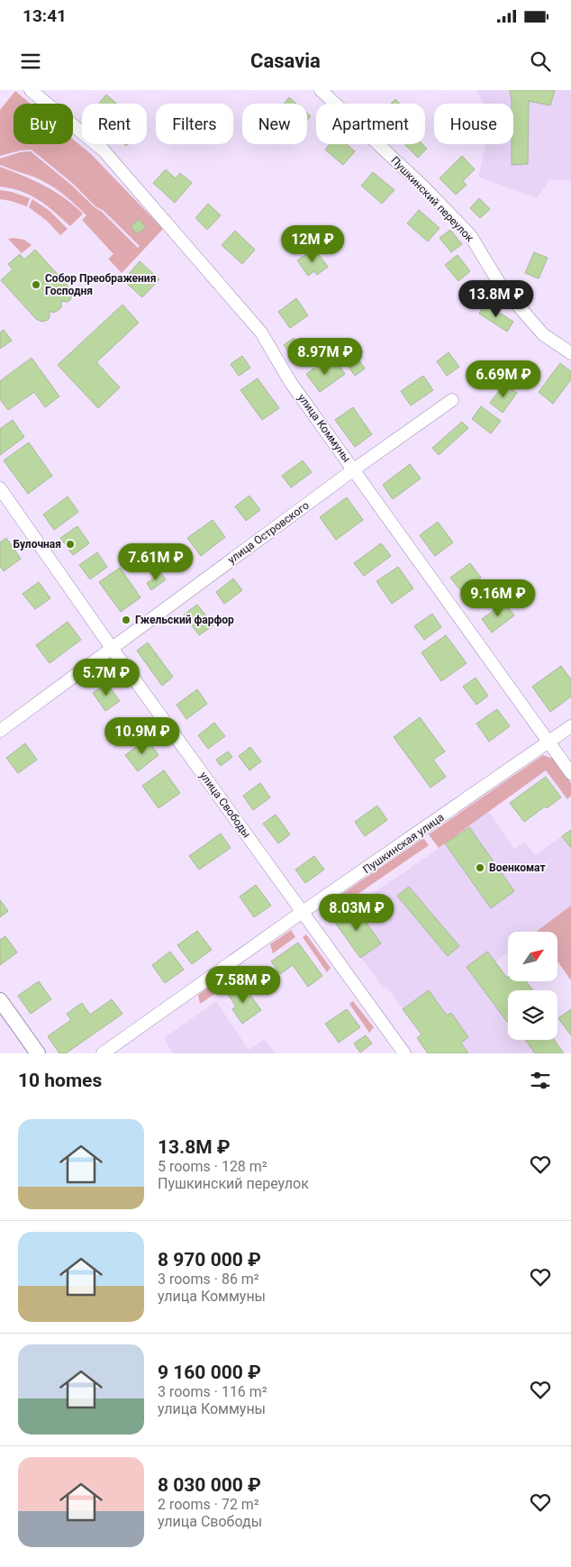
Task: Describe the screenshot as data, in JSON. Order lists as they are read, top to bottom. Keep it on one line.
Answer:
{"streets":{"street":["Пушкинский переулок","улица Коммуны","улица Островского","улица Свободы","Пушкинская улица"]},"crossings":[["улица Коммуны","улица Островского"],["улица Коммуны","Пушкинская улица"],["улица Островского","улица Свободы"],["улица Свободы","Пушкинская улица"]],"places":["Собор Преображения Господня","Булочная","Гжельский фарфор","Военкомат"],"north":"top right","page":{"status":"13:41","header":"Casavia","chip":["Buy","Rent","Filters","New","Apartment","House"],"price":["12M ₽","13.8M ₽","8.97M ₽","6.69M ₽","7.61M ₽","9.16M ₽","5.7M ₽","10.9M ₽","8.03M ₽","7.58M ₽"],"heading":"10 homes","list":[{"name":"13.8M ₽","note":"5 rooms · 128 m² · Пушкинский переулок"},{"name":"8 970 000 ₽","note":"3 rooms · 86 m² · улица Коммуны"},{"name":"9 160 000 ₽","note":"3 rooms · 116 m² · улица Коммуны"},{"name":"8 030 000 ₽","note":"2 rooms · 72 m² · улица Свободы"}]}}
